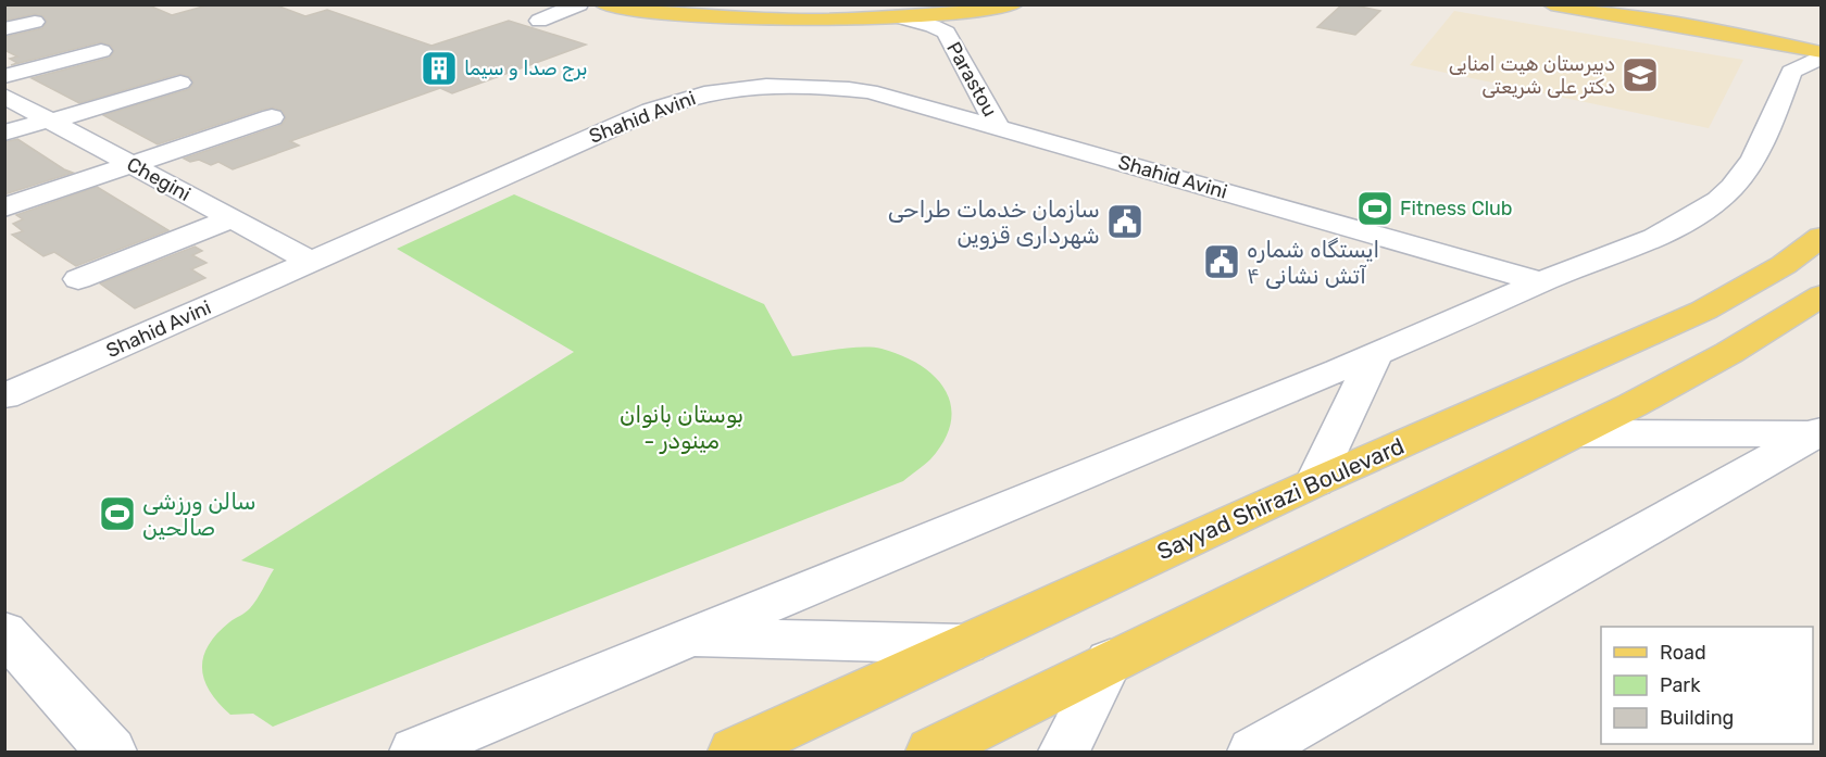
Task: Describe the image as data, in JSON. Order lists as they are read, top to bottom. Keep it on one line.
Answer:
{"streets":{"main road":["Sayyad Shirazi Boulevard"],"street":["Parastou","Shahid Avini","Chegini"]},"crossings":[["Parastou","Shahid Avini"],["Shahid Avini","Chegini"]],"parks":["بوستان بانوان - مینودر"],"places":{"building":["برج صدا و سیما"],"school or university":["دبیرستان هیت امنایی دکتر علی شریعتی"],"sports":["Fitness Club","سالن ورزشی صالحین"],"public building":["سازمان خدمات طراحی شهرداری قزوین","ایستگاه شماره ۴ آتش نشانی"]},"legend":["Road","Park","Building"]}
